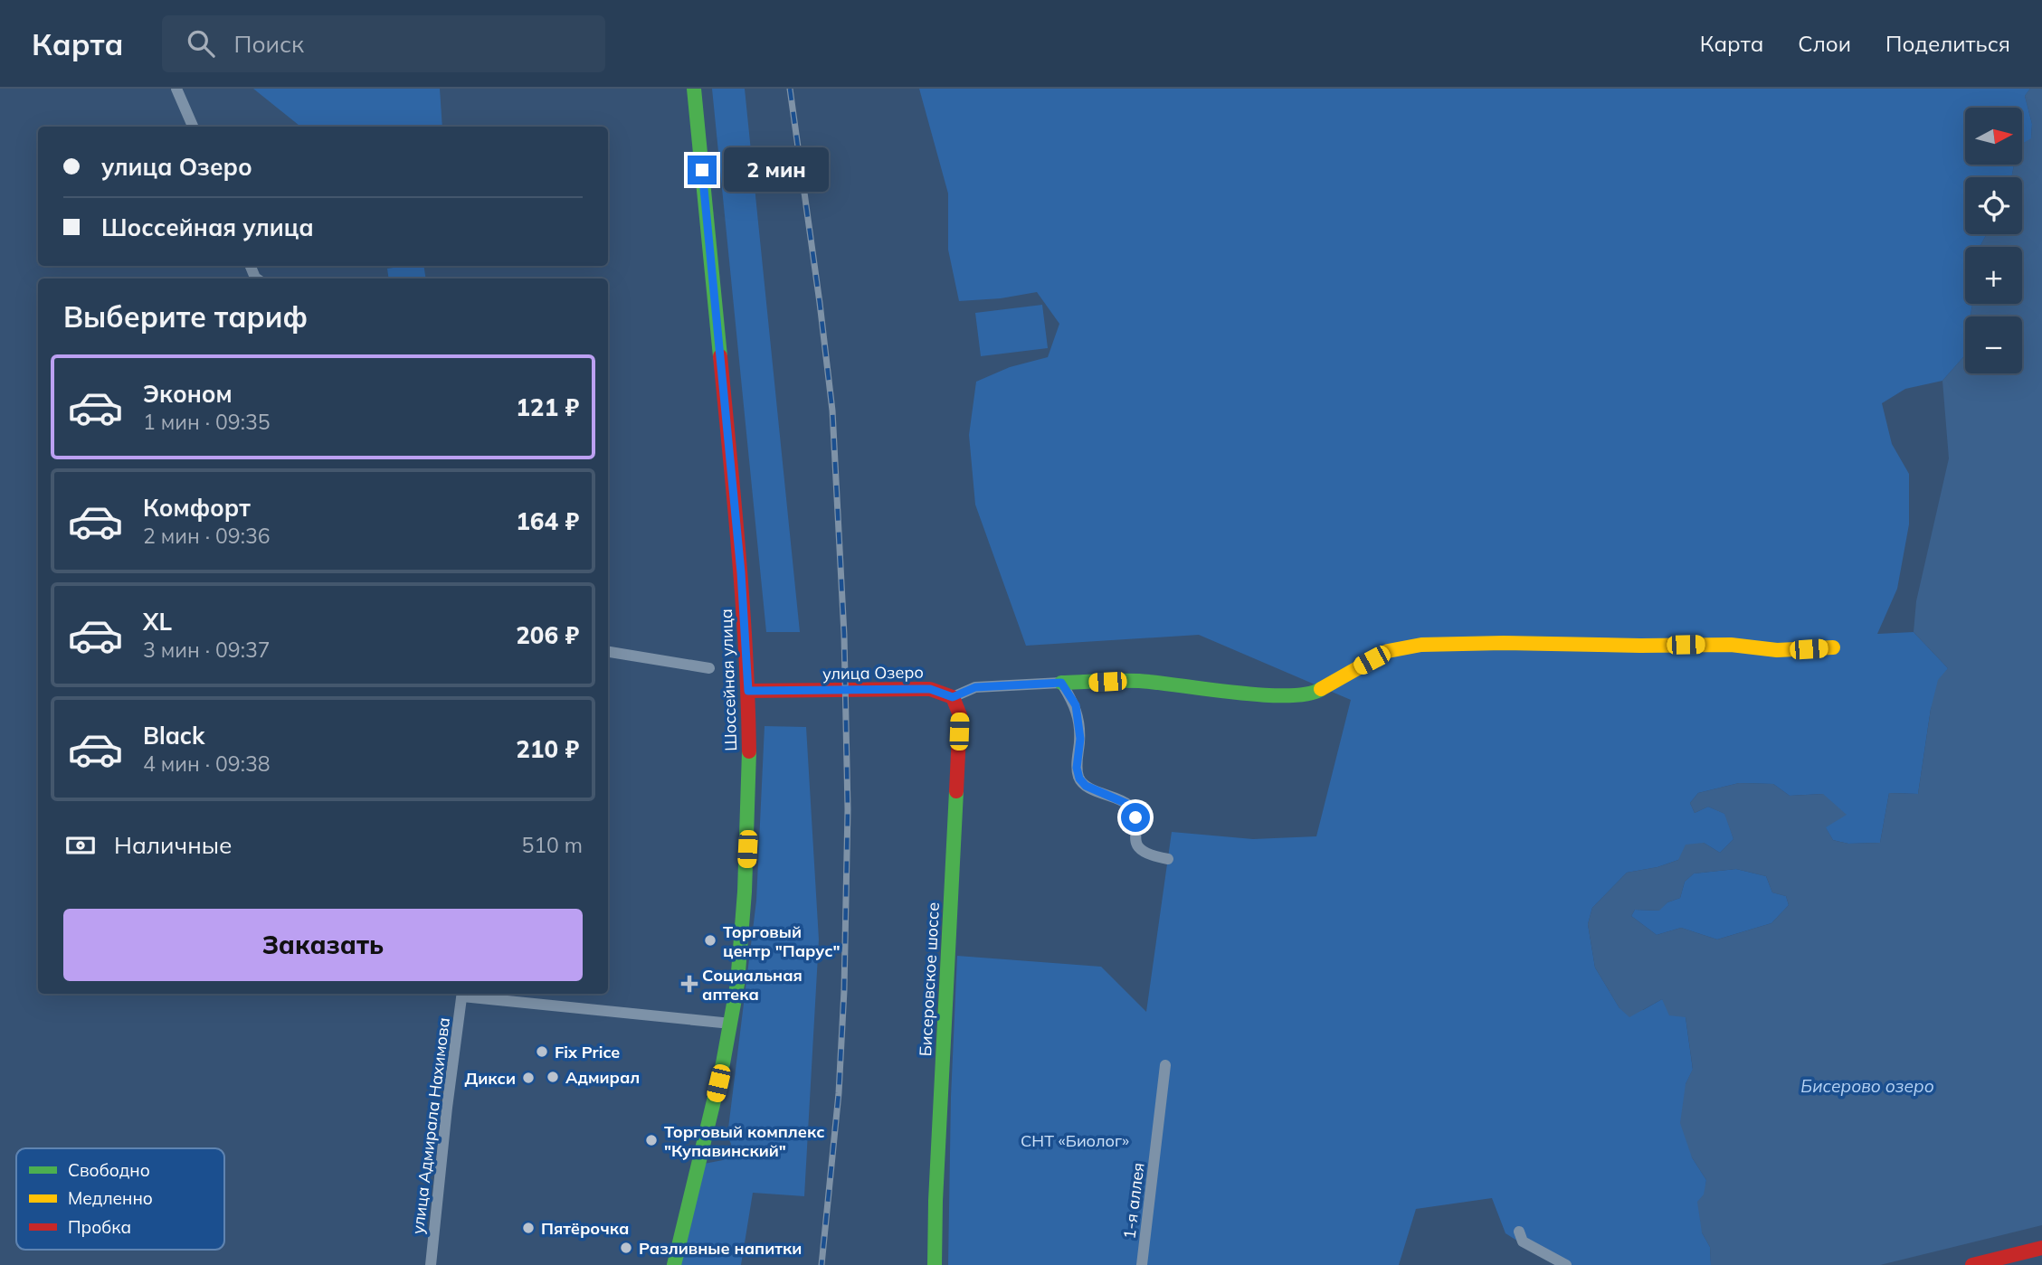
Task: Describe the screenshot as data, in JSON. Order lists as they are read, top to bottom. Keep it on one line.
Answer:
{"streets":{"main road":["улица Озеро","Шоссейная улица","Бисеровское шоссе"],"street":["улица Адмирала Нахимова","1-я аллея"]},"crossings":[["улица Озеро","Шоссейная улица"],["улица Озеро","Бисеровское шоссе"]],"water":["Бисерово озеро"],"parks":["СНТ «Биолог»"],"places":{"other":["Торговый центр \"Парус\"","Fix Price","Адмирал","Дикси","Торговый комплекс \"Купавинский\"","Пятёрочка","Разливные напитки"],"health":["Социальная аптека"]},"legend":["Свободно","Медленно","Пробка"],"north":"right","page":{"header":"Карта","search":"Поиск","nav":["Карта","Слои","Поделиться"],"map_buttons":["+","−"],"banner":["улица Озеро","Шоссейная улица"],"bubble":"2 мин","heading":"Выберите тариф","list":[{"name":"Эконом","note":"1 мин · 09:35","value":"121 ₽"},{"name":"Комфорт","note":"2 мин · 09:36","value":"164 ₽"},{"name":"XL","note":"3 мин · 09:37","value":"206 ₽"},{"name":"Black","note":"4 мин · 09:38","value":"210 ₽"}],"pay":["Наличные","510 m"],"buttons":"Заказать"}}
